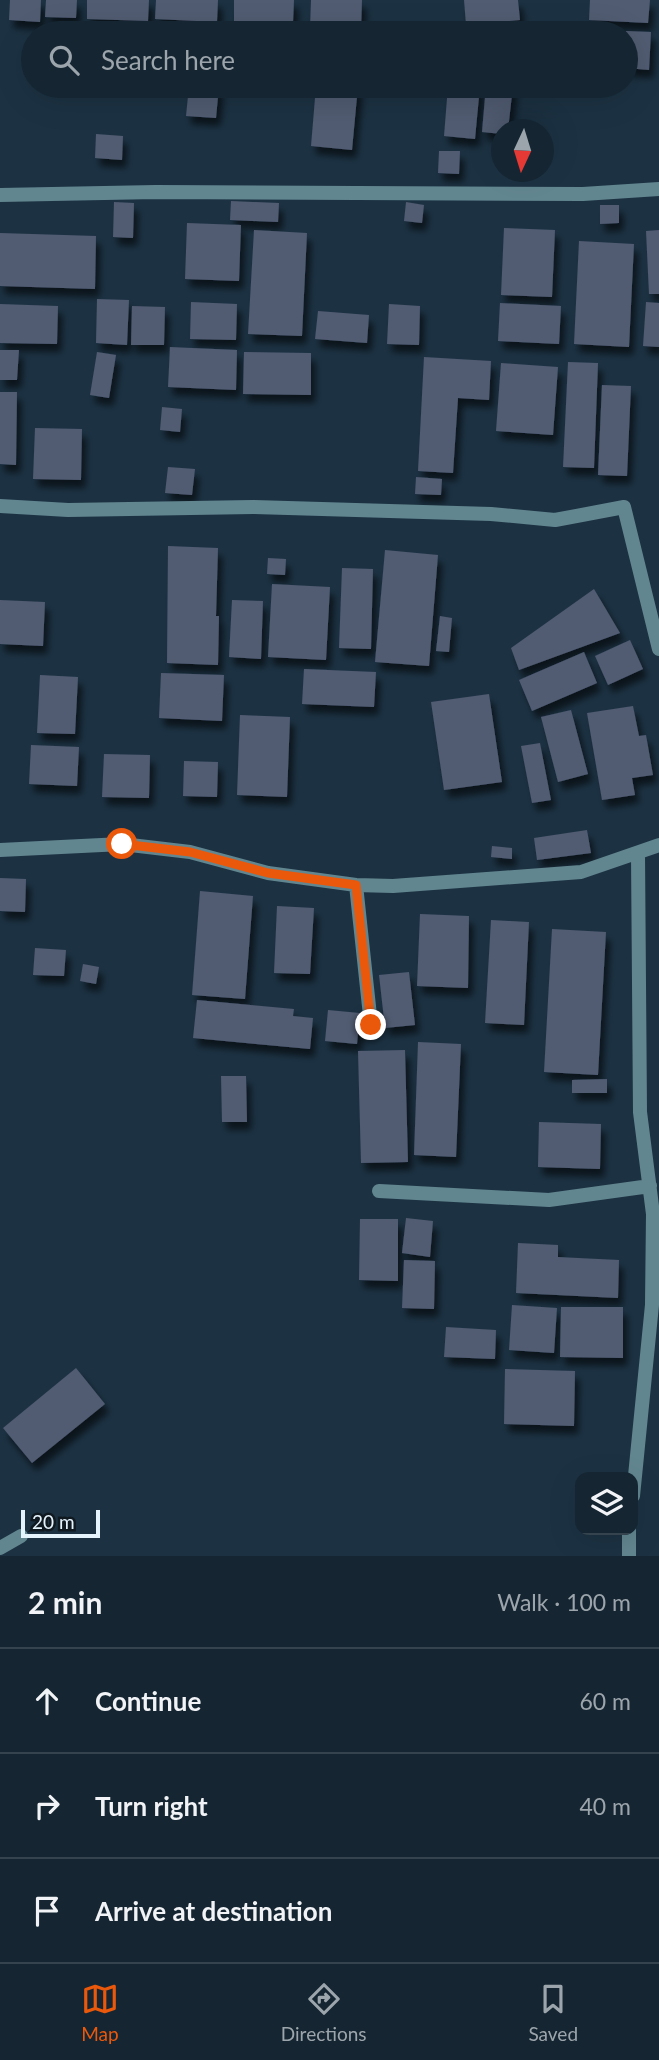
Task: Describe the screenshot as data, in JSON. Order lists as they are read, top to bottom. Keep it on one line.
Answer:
{"scale_bar":"20 m","north":"bottom","page":{"search":"Search here","scale":"20 m","heading":["2 min","Walk · 100 m"],"list":[["Continue","60 m"],["Turn right","40 m"],"Arrive at destination"],"nav":["Map","Directions","Saved"]}}
